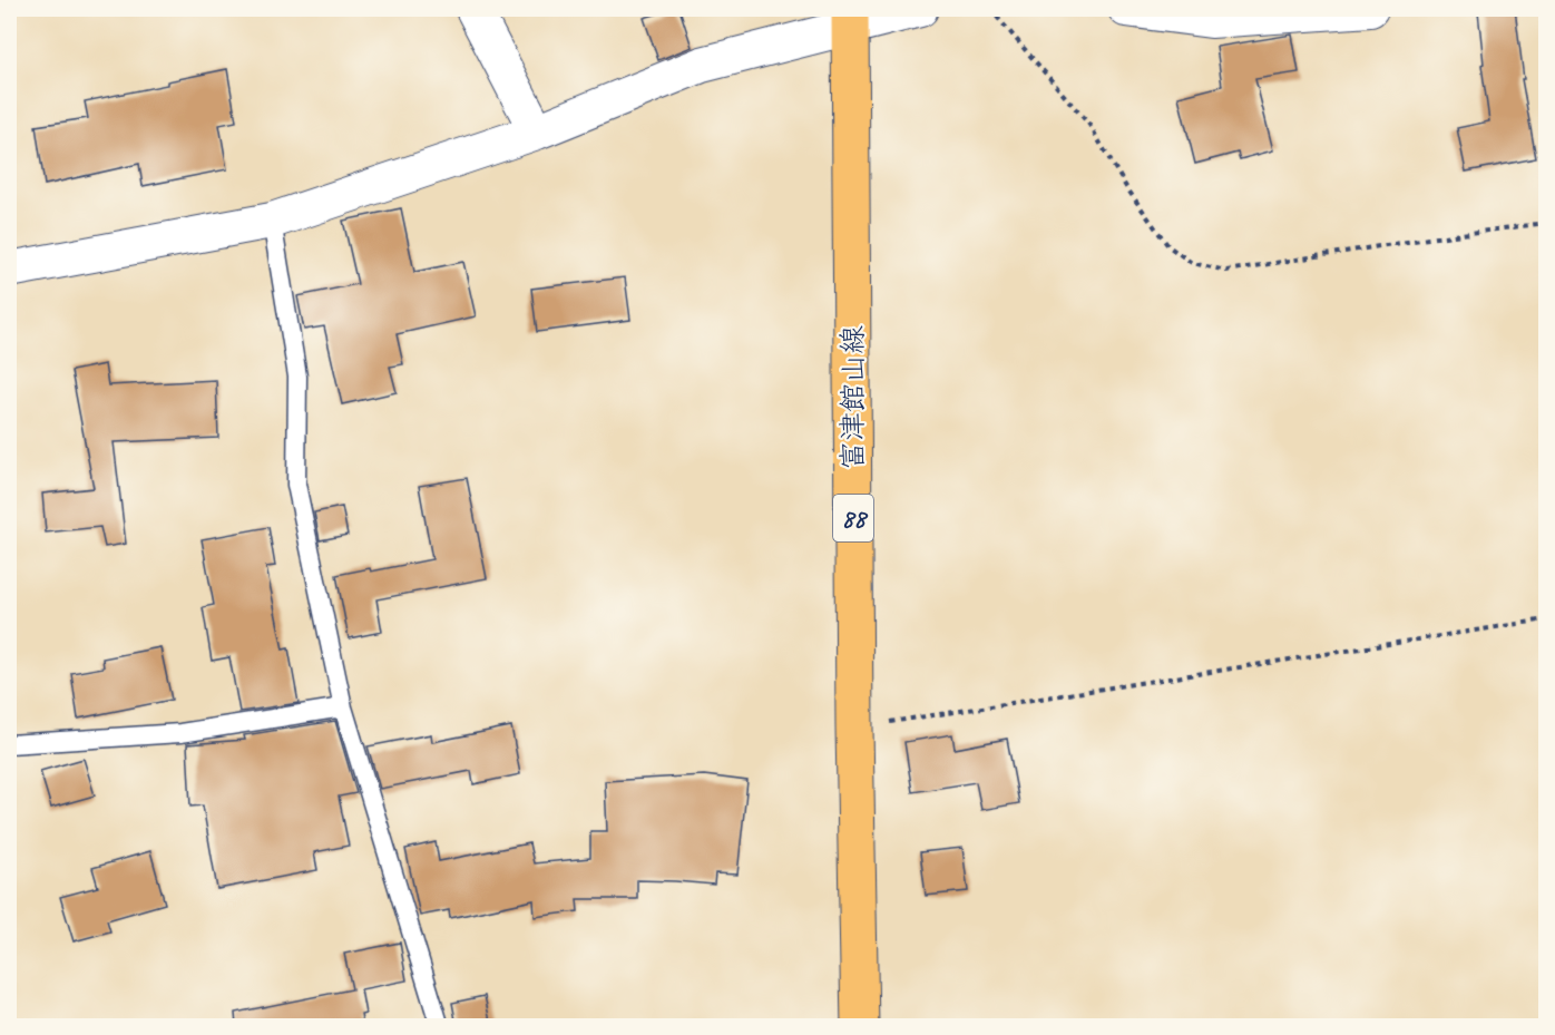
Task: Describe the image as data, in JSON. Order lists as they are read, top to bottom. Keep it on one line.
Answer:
{"streets":{"main road":["富津館山線","88"]}}
